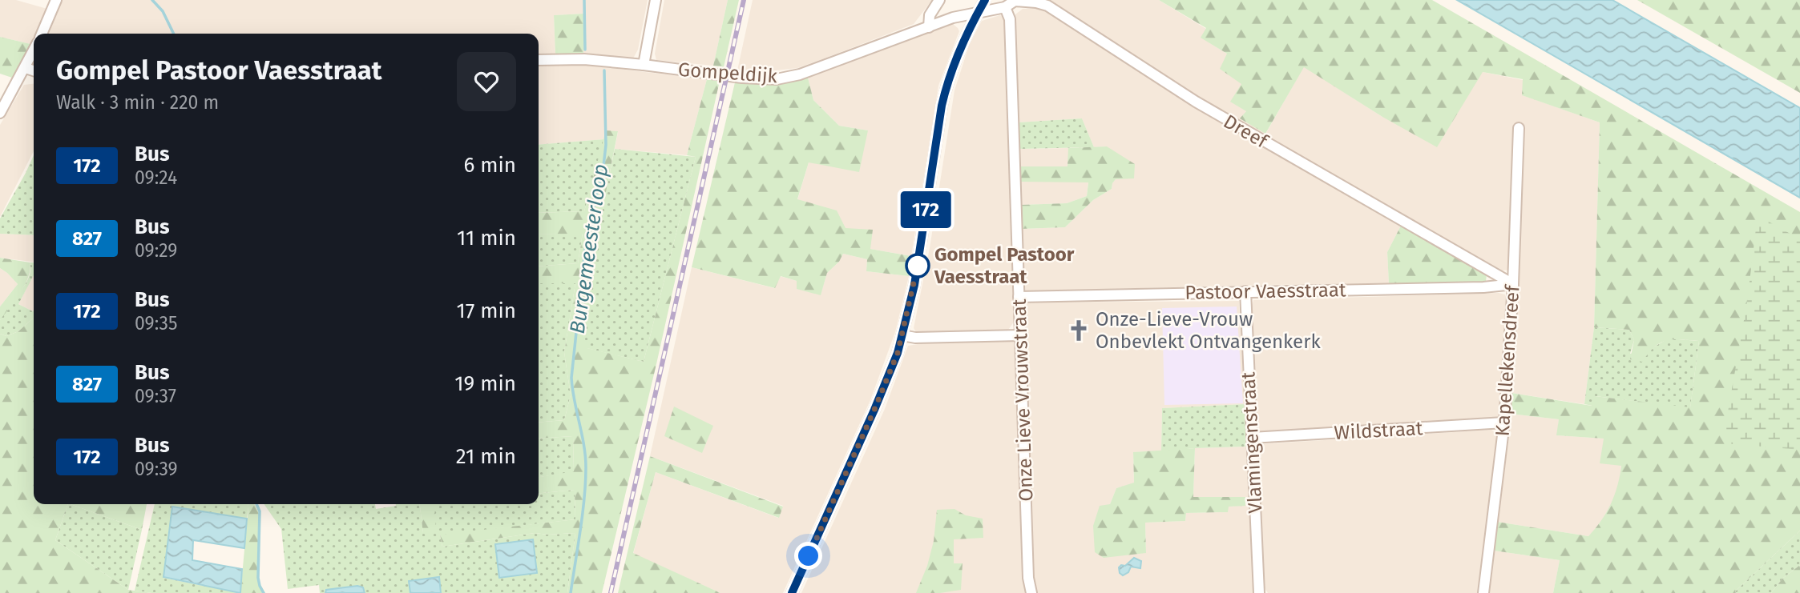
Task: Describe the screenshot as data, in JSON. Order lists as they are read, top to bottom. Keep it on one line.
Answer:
{"streets":{"street":["Gompeldijk","Dreef","Pastoor Vaesstraat","Kapellekensdreef","Onze Lieve Vrouwstraat","Wildstraat","Vlamingenstraat"]},"crossings":[["Gompeldijk","Dreef"],["Dreef","Pastoor Vaesstraat"],["Dreef","Kapellekensdreef"],["Dreef","Onze Lieve Vrouwstraat"],["Pastoor Vaesstraat","Kapellekensdreef"],["Pastoor Vaesstraat","Onze Lieve Vrouwstraat"],["Pastoor Vaesstraat","Vlamingenstraat"],["Kapellekensdreef","Wildstraat"],["Wildstraat","Vlamingenstraat"]],"water":["Burgemeesterloop"],"places":{"other":["Gompel Pastoor Vaesstraat"],"church":["Onze-Lieve-Vrouw Onbevlekt Ontvangenkerk"]},"lines":["bus line 172"],"page":{"on_map":"172","heading":["Gompel Pastoor Vaesstraat","Walk · 3 min · 220 m"],"list":[{"mark":"172","name":"Bus","note":"09:24","value":"6 min"},{"mark":"827","name":"Bus","note":"09:29","value":"11 min"},{"mark":"172","name":"Bus","note":"09:35","value":"17 min"},{"mark":"827","name":"Bus","note":"09:37","value":"19 min"},{"mark":"172","name":"Bus","note":"09:39","value":"21 min"}]}}
